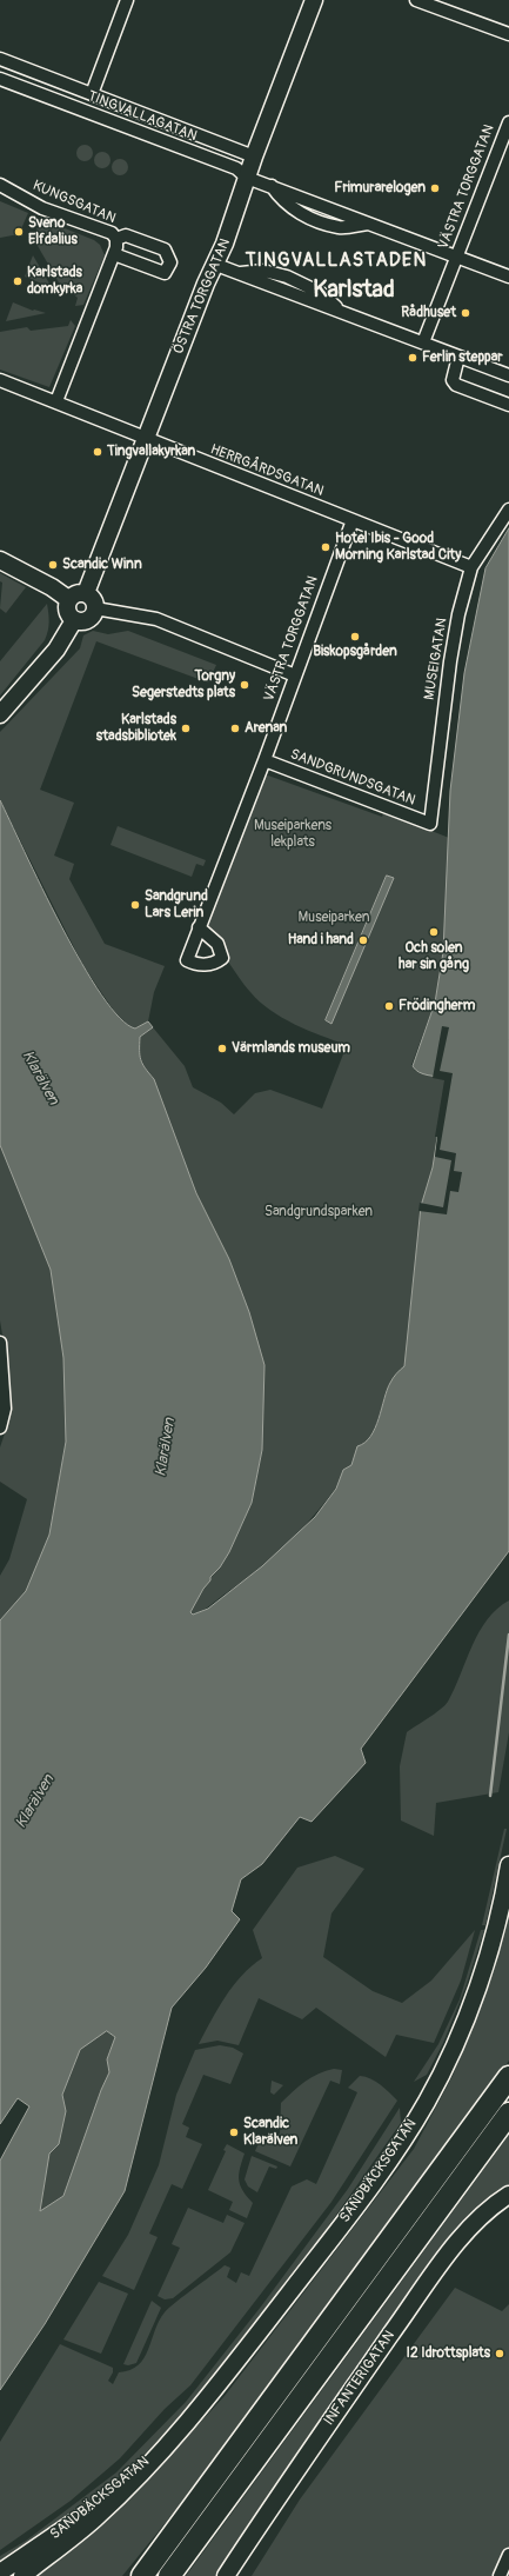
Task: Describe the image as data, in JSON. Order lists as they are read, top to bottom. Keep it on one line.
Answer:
{"streets":{"street":["TINGVALLAGATAN","VÄSTRA TORGGATAN","KUNGSGATAN","ÖSTRA TORGGATAN","HERRGÅRDSGATAN","MUSEIGATAN","SANDGRUNDSGATAN","SANDBÄCKSGATAN","INFANTERIGATAN"]},"crossings":[["TINGVALLAGATAN","VÄSTRA TORGGATAN"],["TINGVALLAGATAN","ÖSTRA TORGGATAN"],["VÄSTRA TORGGATAN","HERRGÅRDSGATAN"],["VÄSTRA TORGGATAN","SANDGRUNDSGATAN"],["ÖSTRA TORGGATAN","HERRGÅRDSGATAN"],["HERRGÅRDSGATAN","MUSEIGATAN"],["MUSEIGATAN","SANDGRUNDSGATAN"]],"districts":["TINGVALLASTADEN","Karlstad"],"water":["Klarälven"],"parks":["Museiparkens lekplats","Museiparken","Sandgrundsparken"],"places":["Frimurarelogen","Sveno Elfdalius","Karlstads domkyrka","Rådhuset","Ferlin steppar","Tingvallakyrkan","Hotel Ibis - Good Morning Karlstad City","Scandic Winn","Biskopsgården","Torgny Segerstedts plats","Karlstads stadsbibliotek","Arenan","Sandgrund Lars Lerin","Och solen har sin gång","Hand i hand","Frödingherm","Värmlands museum","Scandic Klarälven","I2 Idrottsplats"]}
